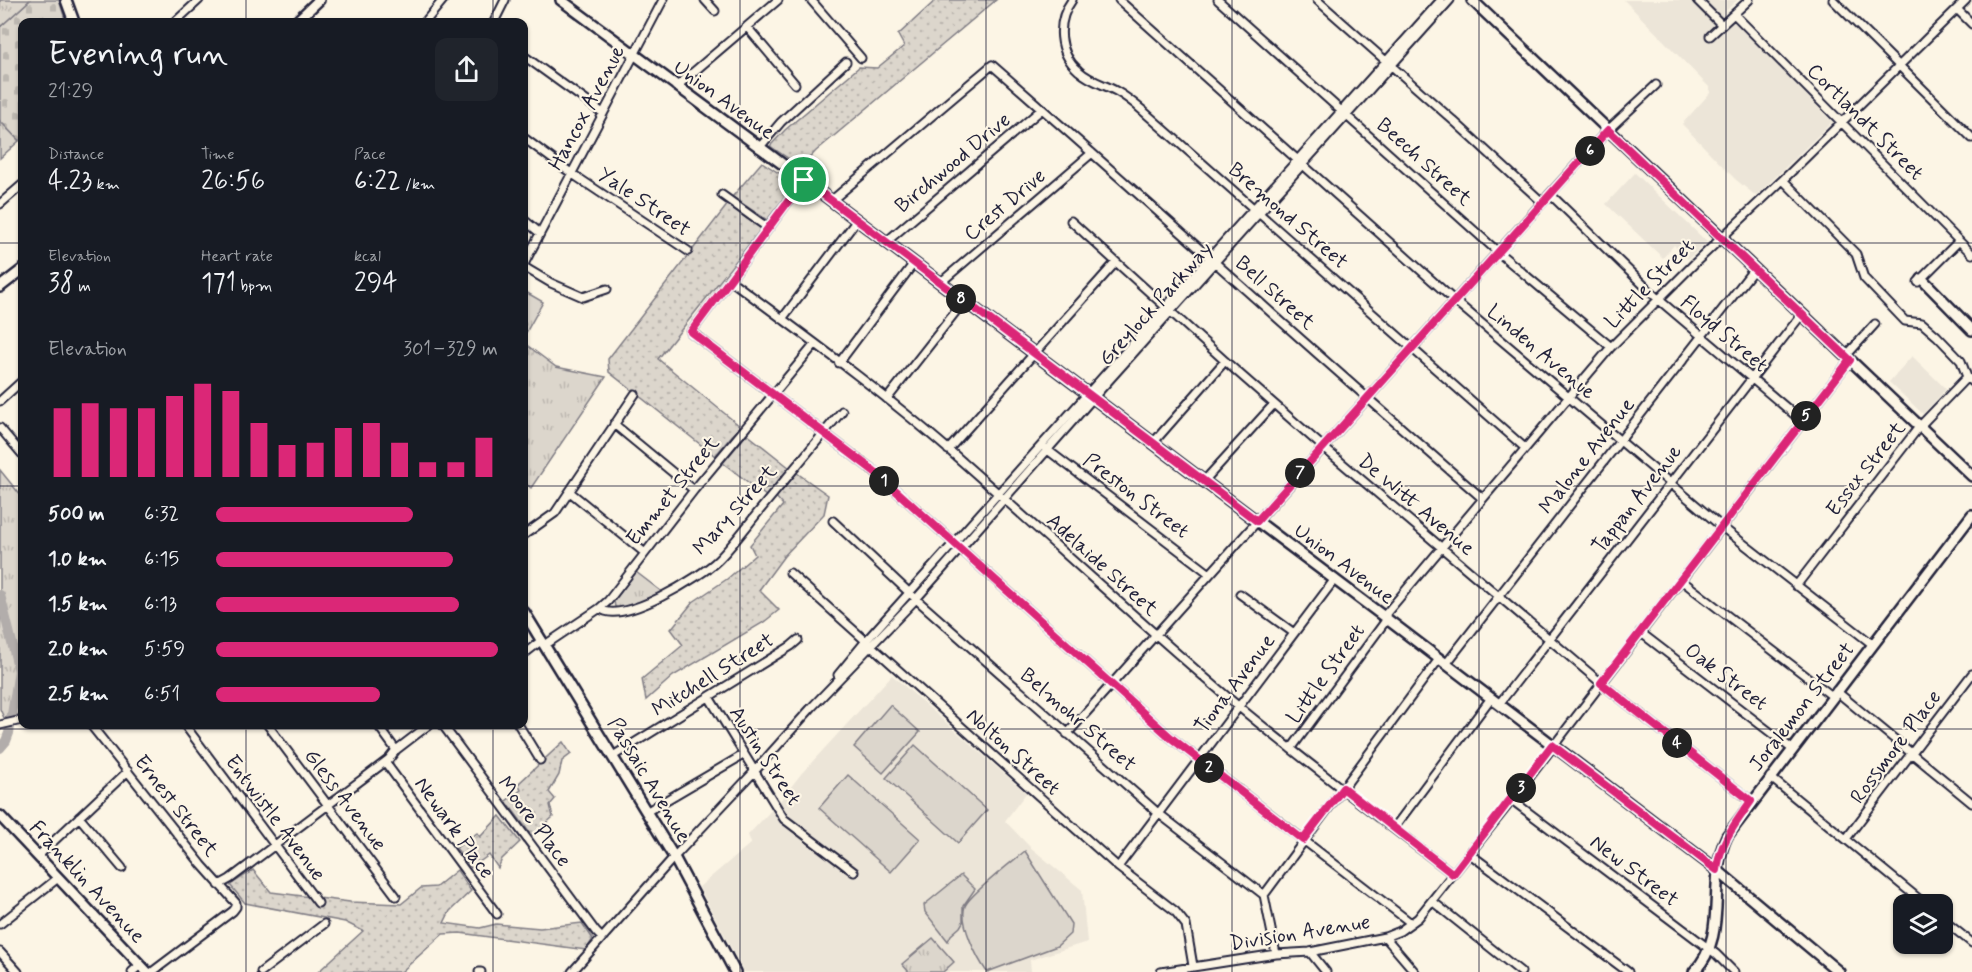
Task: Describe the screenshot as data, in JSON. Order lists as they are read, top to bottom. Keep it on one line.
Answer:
{"streets":{"street":["Union Avenue","Hancox Avenue","Cortlandt Street","Beech Street","Birchwood Drive","Yale Street","Crest Drive","Bremond Street","Little Street","Bell Street","Greylock Parkway","Floyd Street","Linden Avenue","Malone Avenue","Essex Street","Emmet Street","Preston Street","Tappan Avenue","De Witt Avenue","Mary Street","Adelaide Street","Mitchell Street","Oak Street","Tiona Avenue","Joralemon Street","Belmohr Street","Rossmore Place","Nolton Street","Austin Street","Passaic Avenue","Gless Avenue","Ernest Street","Entwistle Avenue","Moore Place","Newark Place","New Street","Franklin Avenue","Division Avenue"]},"crossings":[["Union Avenue","Hancox Avenue"],["Union Avenue","Birchwood Drive"],["Union Avenue","Crest Drive"],["Union Avenue","Little Street"],["Union Avenue","Bell Street"],["Union Avenue","Greylock Parkway"],["Union Avenue","Malone Avenue"],["Union Avenue","Tappan Avenue"],["Union Avenue","Tiona Avenue"],["Union Avenue","Joralemon Street"],["Union Avenue","Division Avenue"],["Hancox Avenue","Yale Street"],["Cortlandt Street","Little Street"],["Beech Street","Little Street"],["Beech Street","Greylock Parkway"],["Birchwood Drive","Bell Street"],["Crest Drive","Bell Street"],["Bremond Street","Little Street"],["Bremond Street","Greylock Parkway"],["Little Street","Bell Street"],["Little Street","Floyd Street"],["Little Street","Linden Avenue"],["Little Street","Essex Street"],["Little Street","De Witt Avenue"],["Little Street","Adelaide Street"],["Bell Street","Greylock Parkway"],["Greylock Parkway","Linden Avenue"],["Greylock Parkway","Preston Street"],["Greylock Parkway","De Witt Avenue"],["Greylock Parkway","Adelaide Street"],["Greylock Parkway","Belmohr Street"],["Greylock Parkway","Nolton Street"],["Greylock Parkway","Austin Street"],["Greylock Parkway","Passaic Avenue"],["Greylock Parkway","Moore Place"],["Floyd Street","Malone Avenue"],["Floyd Street","Tappan Avenue"],["Floyd Street","Division Avenue"],["Linden Avenue","Malone Avenue"],["Linden Avenue","Essex Street"],["Linden Avenue","Tappan Avenue"],["Linden Avenue","Joralemon Street"],["Linden Avenue","Division Avenue"],["Malone Avenue","De Witt Avenue"],["Malone Avenue","Adelaide Street"],["Malone Avenue","Belmohr Street"],["Emmet Street","Mary Street"],["Emmet Street","Adelaide Street"],["Emmet Street","Passaic Avenue"],["Tappan Avenue","De Witt Avenue"],["Tappan Avenue","Adelaide Street"],["De Witt Avenue","Joralemon Street"],["De Witt Avenue","Division Avenue"],["Adelaide Street","Tiona Avenue"],["Adelaide Street","Division Avenue"],["Mitchell Street","Austin Street"],["Mitchell Street","Passaic Avenue"],["Oak Street","Joralemon Street"],["Oak Street","Division Avenue"],["Tiona Avenue","Belmohr Street"],["Tiona Avenue","Nolton Street"],["Joralemon Street","New Street"],["Nolton Street","Division Avenue"],["New Street","Division Avenue"]],"page":{"heading":["Evening run","21:29"],"stats":[["Distance","4.23 km"],["Time","26:56"],["Pace","6:22 /km"],["Elevation","38 m"],["Heart rate","171 bpm"],["kcal","294"]],"pins":["6","8","5","7","1","4","2","3"],"chart":["Elevation","301–329 m"],"list":[{"name":"500 m","note":"6:32"},{"name":"1.0 km","note":"6:15"},{"name":"1.5 km","note":"6:13"},{"name":"2.0 km","note":"5:59"},{"name":"2.5 km","note":"6:51"}]}}
